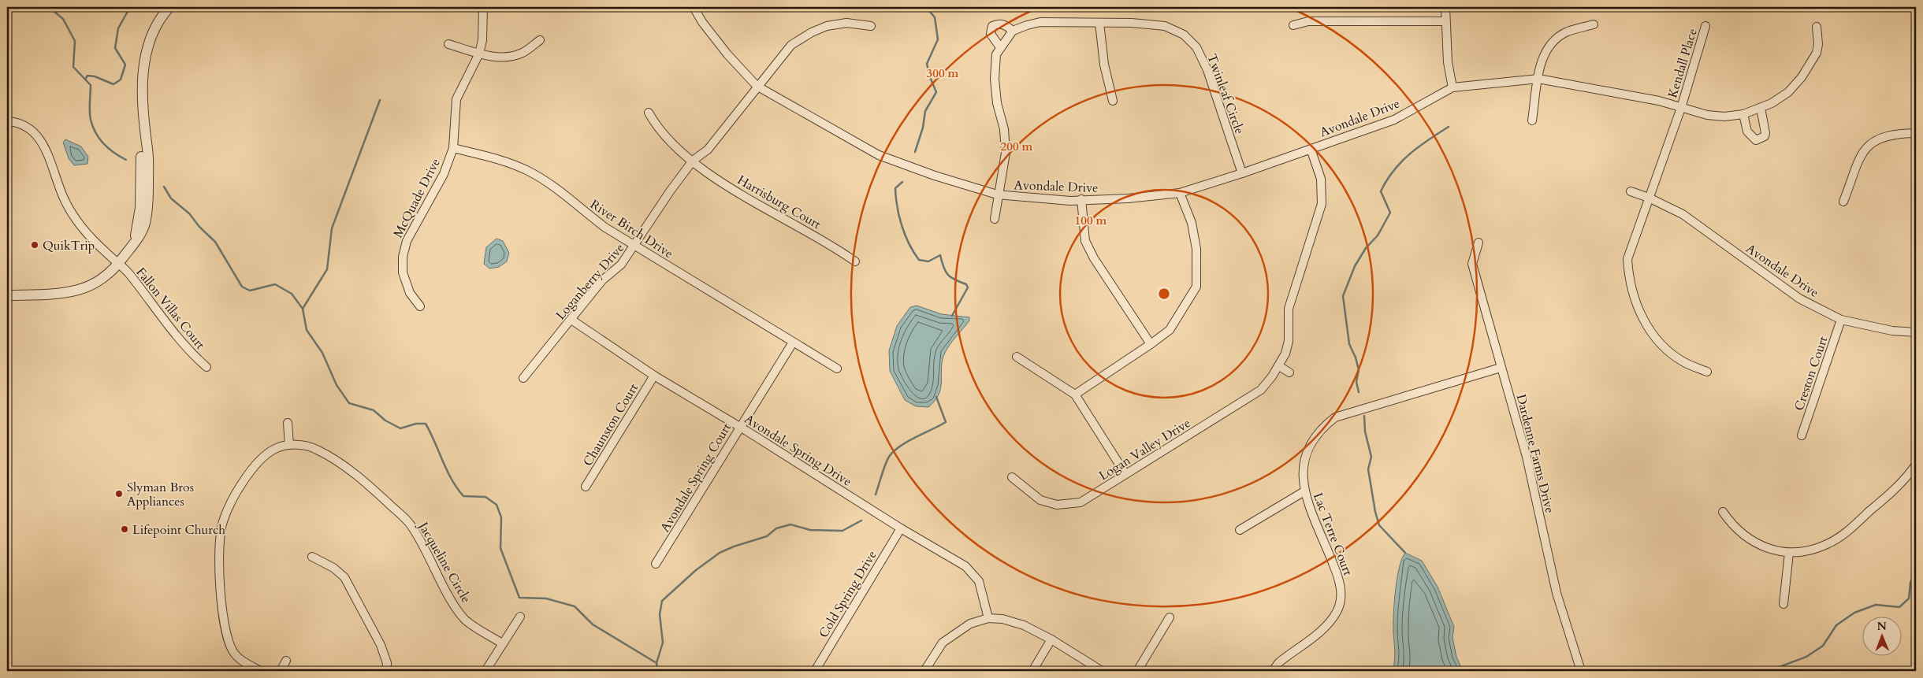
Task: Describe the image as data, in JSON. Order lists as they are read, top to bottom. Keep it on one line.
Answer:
{"streets":{"street":["Kendall Place","Twinleaf Circle","Avondale Drive","McQuade Drive","Harrisburg Court","River Birch Drive","Loganberry Drive","Fallon Villas Court","Creston Court","Chaunston Court","Logan Valley Drive","Avondale Spring Drive","Dardenne Farms Drive","Avondale Spring Court","Lac Terre Court","Jacqueline Circle","Cold Spring Drive"]},"crossings":[["Kendall Place","Avondale Drive"],["Twinleaf Circle","Avondale Drive"],["Avondale Drive","Loganberry Drive"],["Avondale Drive","Creston Court"],["Avondale Drive","Logan Valley Drive"],["McQuade Drive","River Birch Drive"],["Harrisburg Court","Loganberry Drive"],["River Birch Drive","Loganberry Drive"],["River Birch Drive","Avondale Spring Court"],["Loganberry Drive","Avondale Spring Drive"],["Chaunston Court","Avondale Spring Drive"],["Avondale Spring Drive","Avondale Spring Court"],["Avondale Spring Drive","Cold Spring Drive"],["Dardenne Farms Drive","Lac Terre Court"]],"places":["QuikTrip","Slyman Bros Appliances","Lifepoint Church"],"north":"top","rings":["300 m","200 m","100 m"]}
